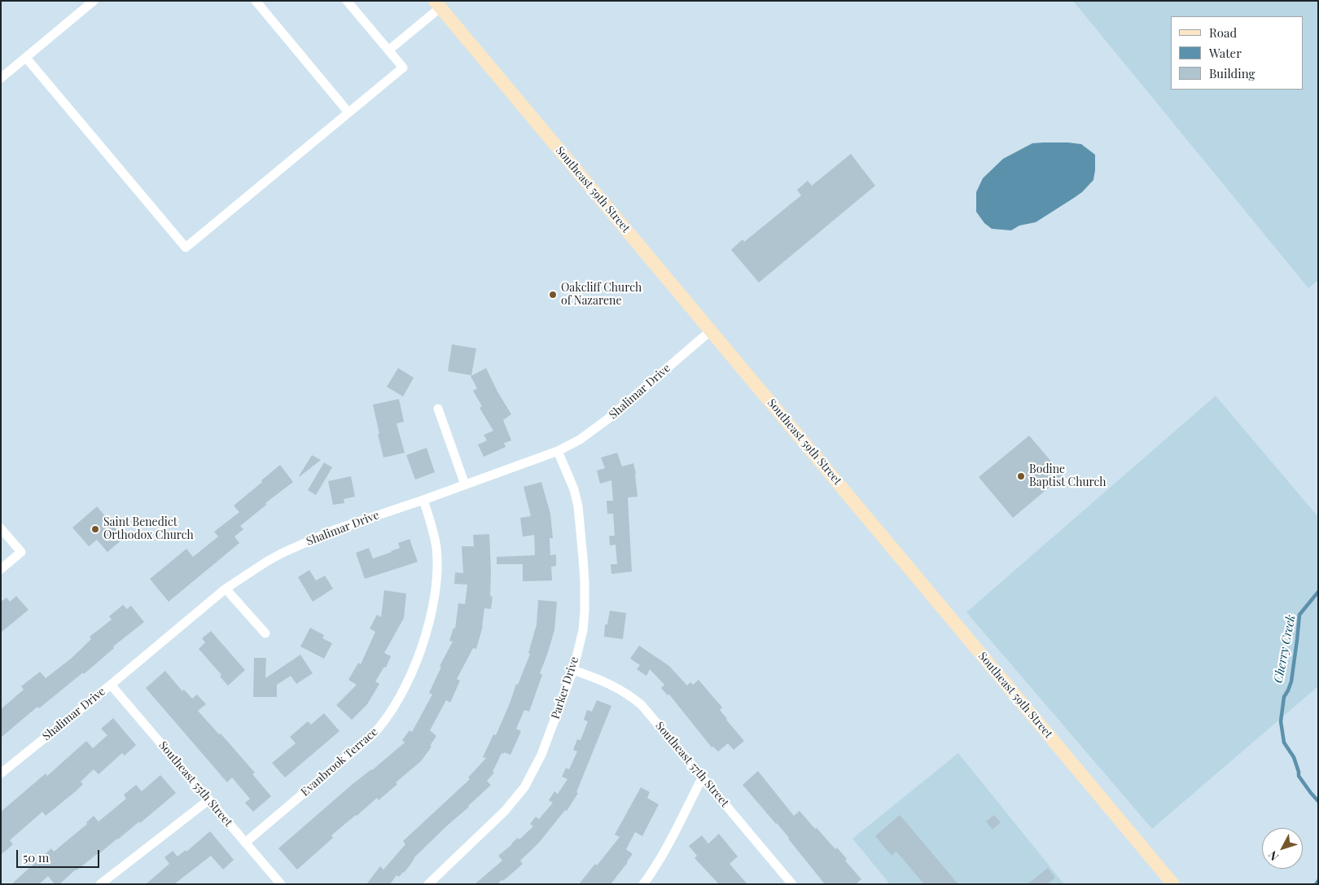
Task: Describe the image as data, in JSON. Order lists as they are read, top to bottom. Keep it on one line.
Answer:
{"streets":{"main road":["Southeast 59th Street"],"street":["Shalimar Drive","Parker Drive","Evanbrook Terrace","Southeast 57th Street","Southeast 55th Street"]},"crossings":[["Southeast 59th Street","Shalimar Drive"],["Shalimar Drive","Parker Drive"],["Shalimar Drive","Evanbrook Terrace"],["Shalimar Drive","Southeast 55th Street"],["Parker Drive","Southeast 57th Street"],["Evanbrook Terrace","Southeast 55th Street"]],"water":["Cherry Creek"],"places":["Oakcliff Church of Nazarene","Bodine Baptist Church","Saint Benedict Orthodox Church"],"legend":["Road","Water","Building"],"scale_bar":"50 m","north":"bottom left"}
